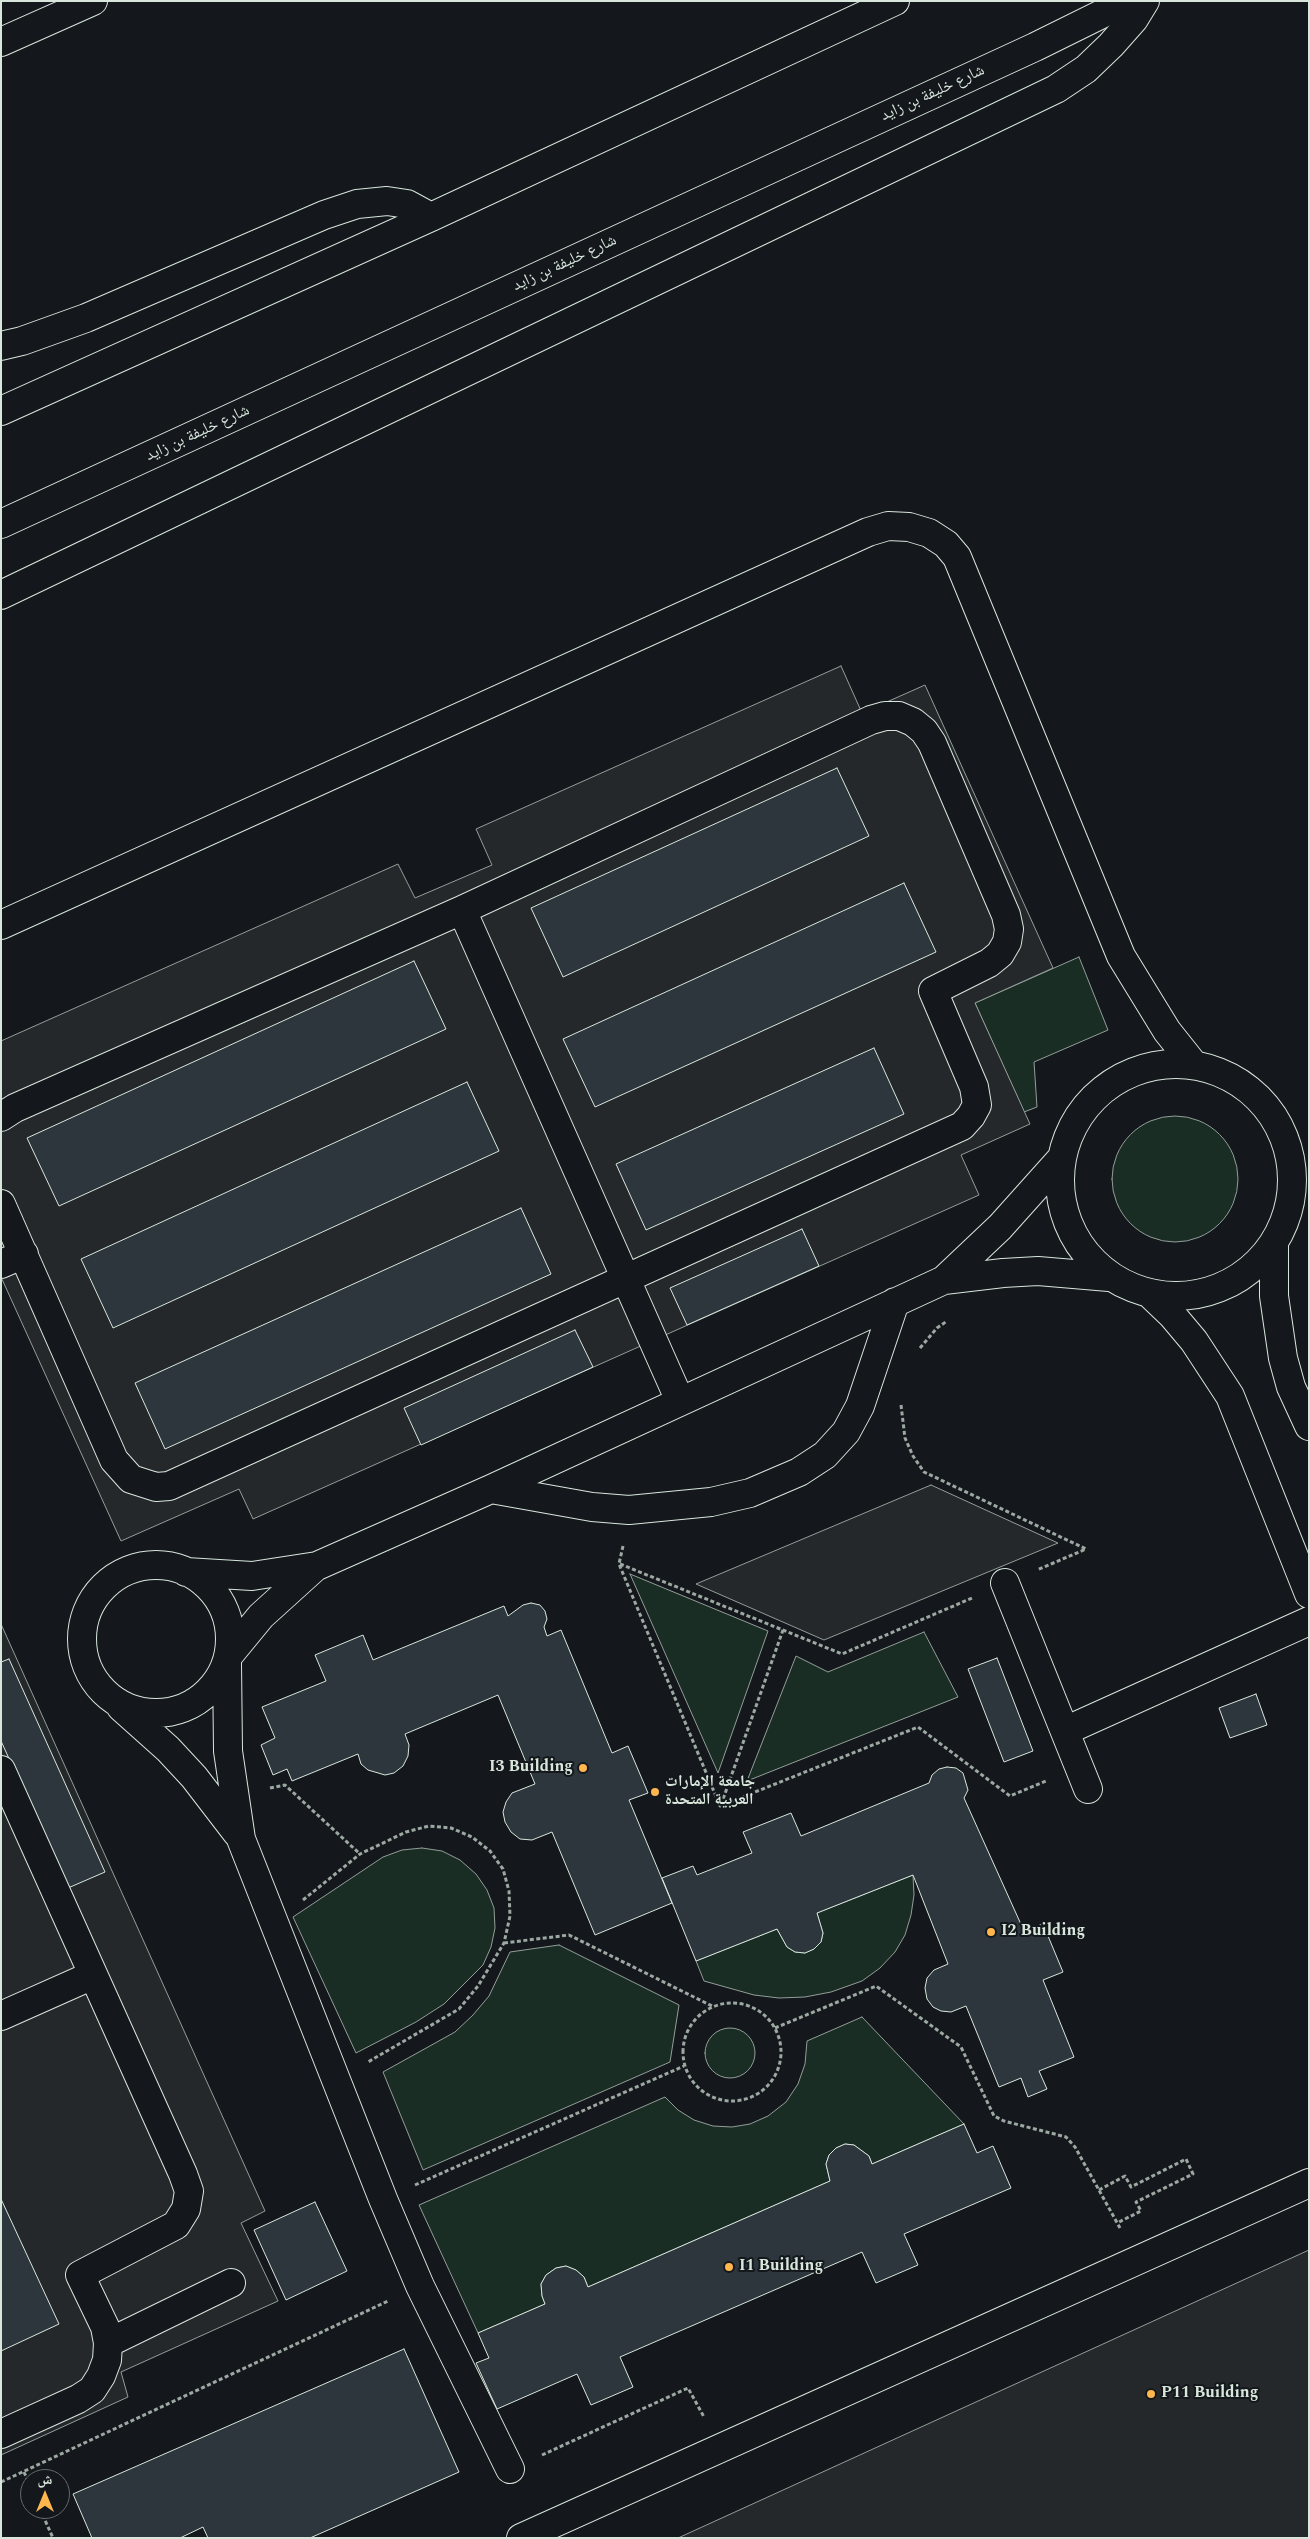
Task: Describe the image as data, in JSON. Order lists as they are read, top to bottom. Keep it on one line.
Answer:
{"streets":{"main road":["شارع خليفة بن زايد"]},"places":["I3 Building","جامعة الإمارات العربية المتحدة","I2 Building","I1 Building","P11 Building"],"north":"top"}
